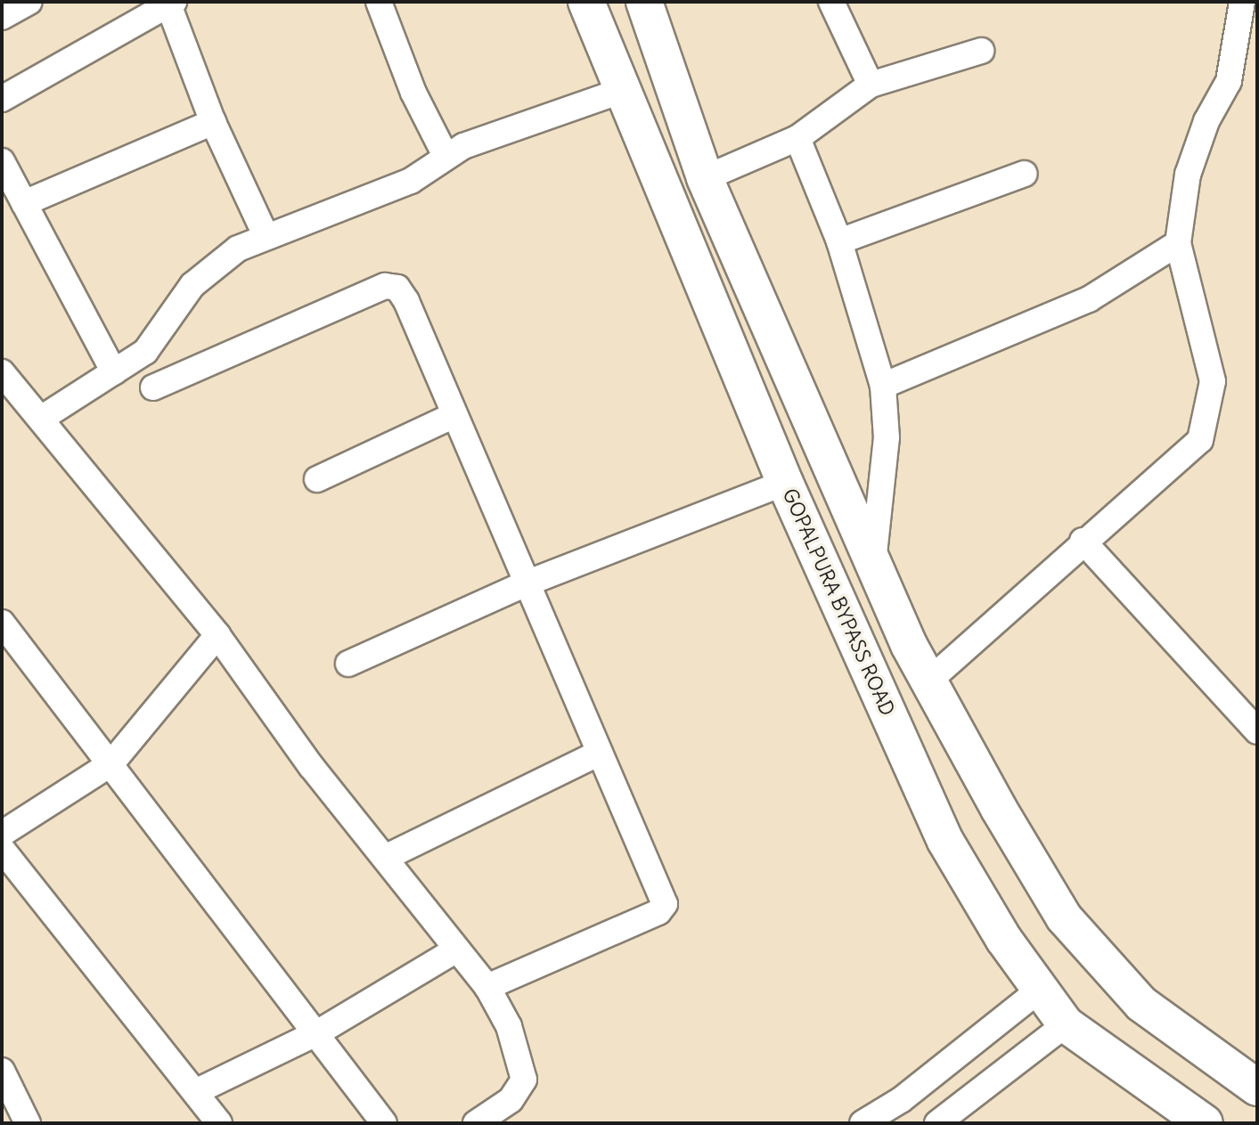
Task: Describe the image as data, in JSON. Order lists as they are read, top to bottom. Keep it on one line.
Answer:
{"streets":{"street":["GOPALPURA BYPASS ROAD"]}}
